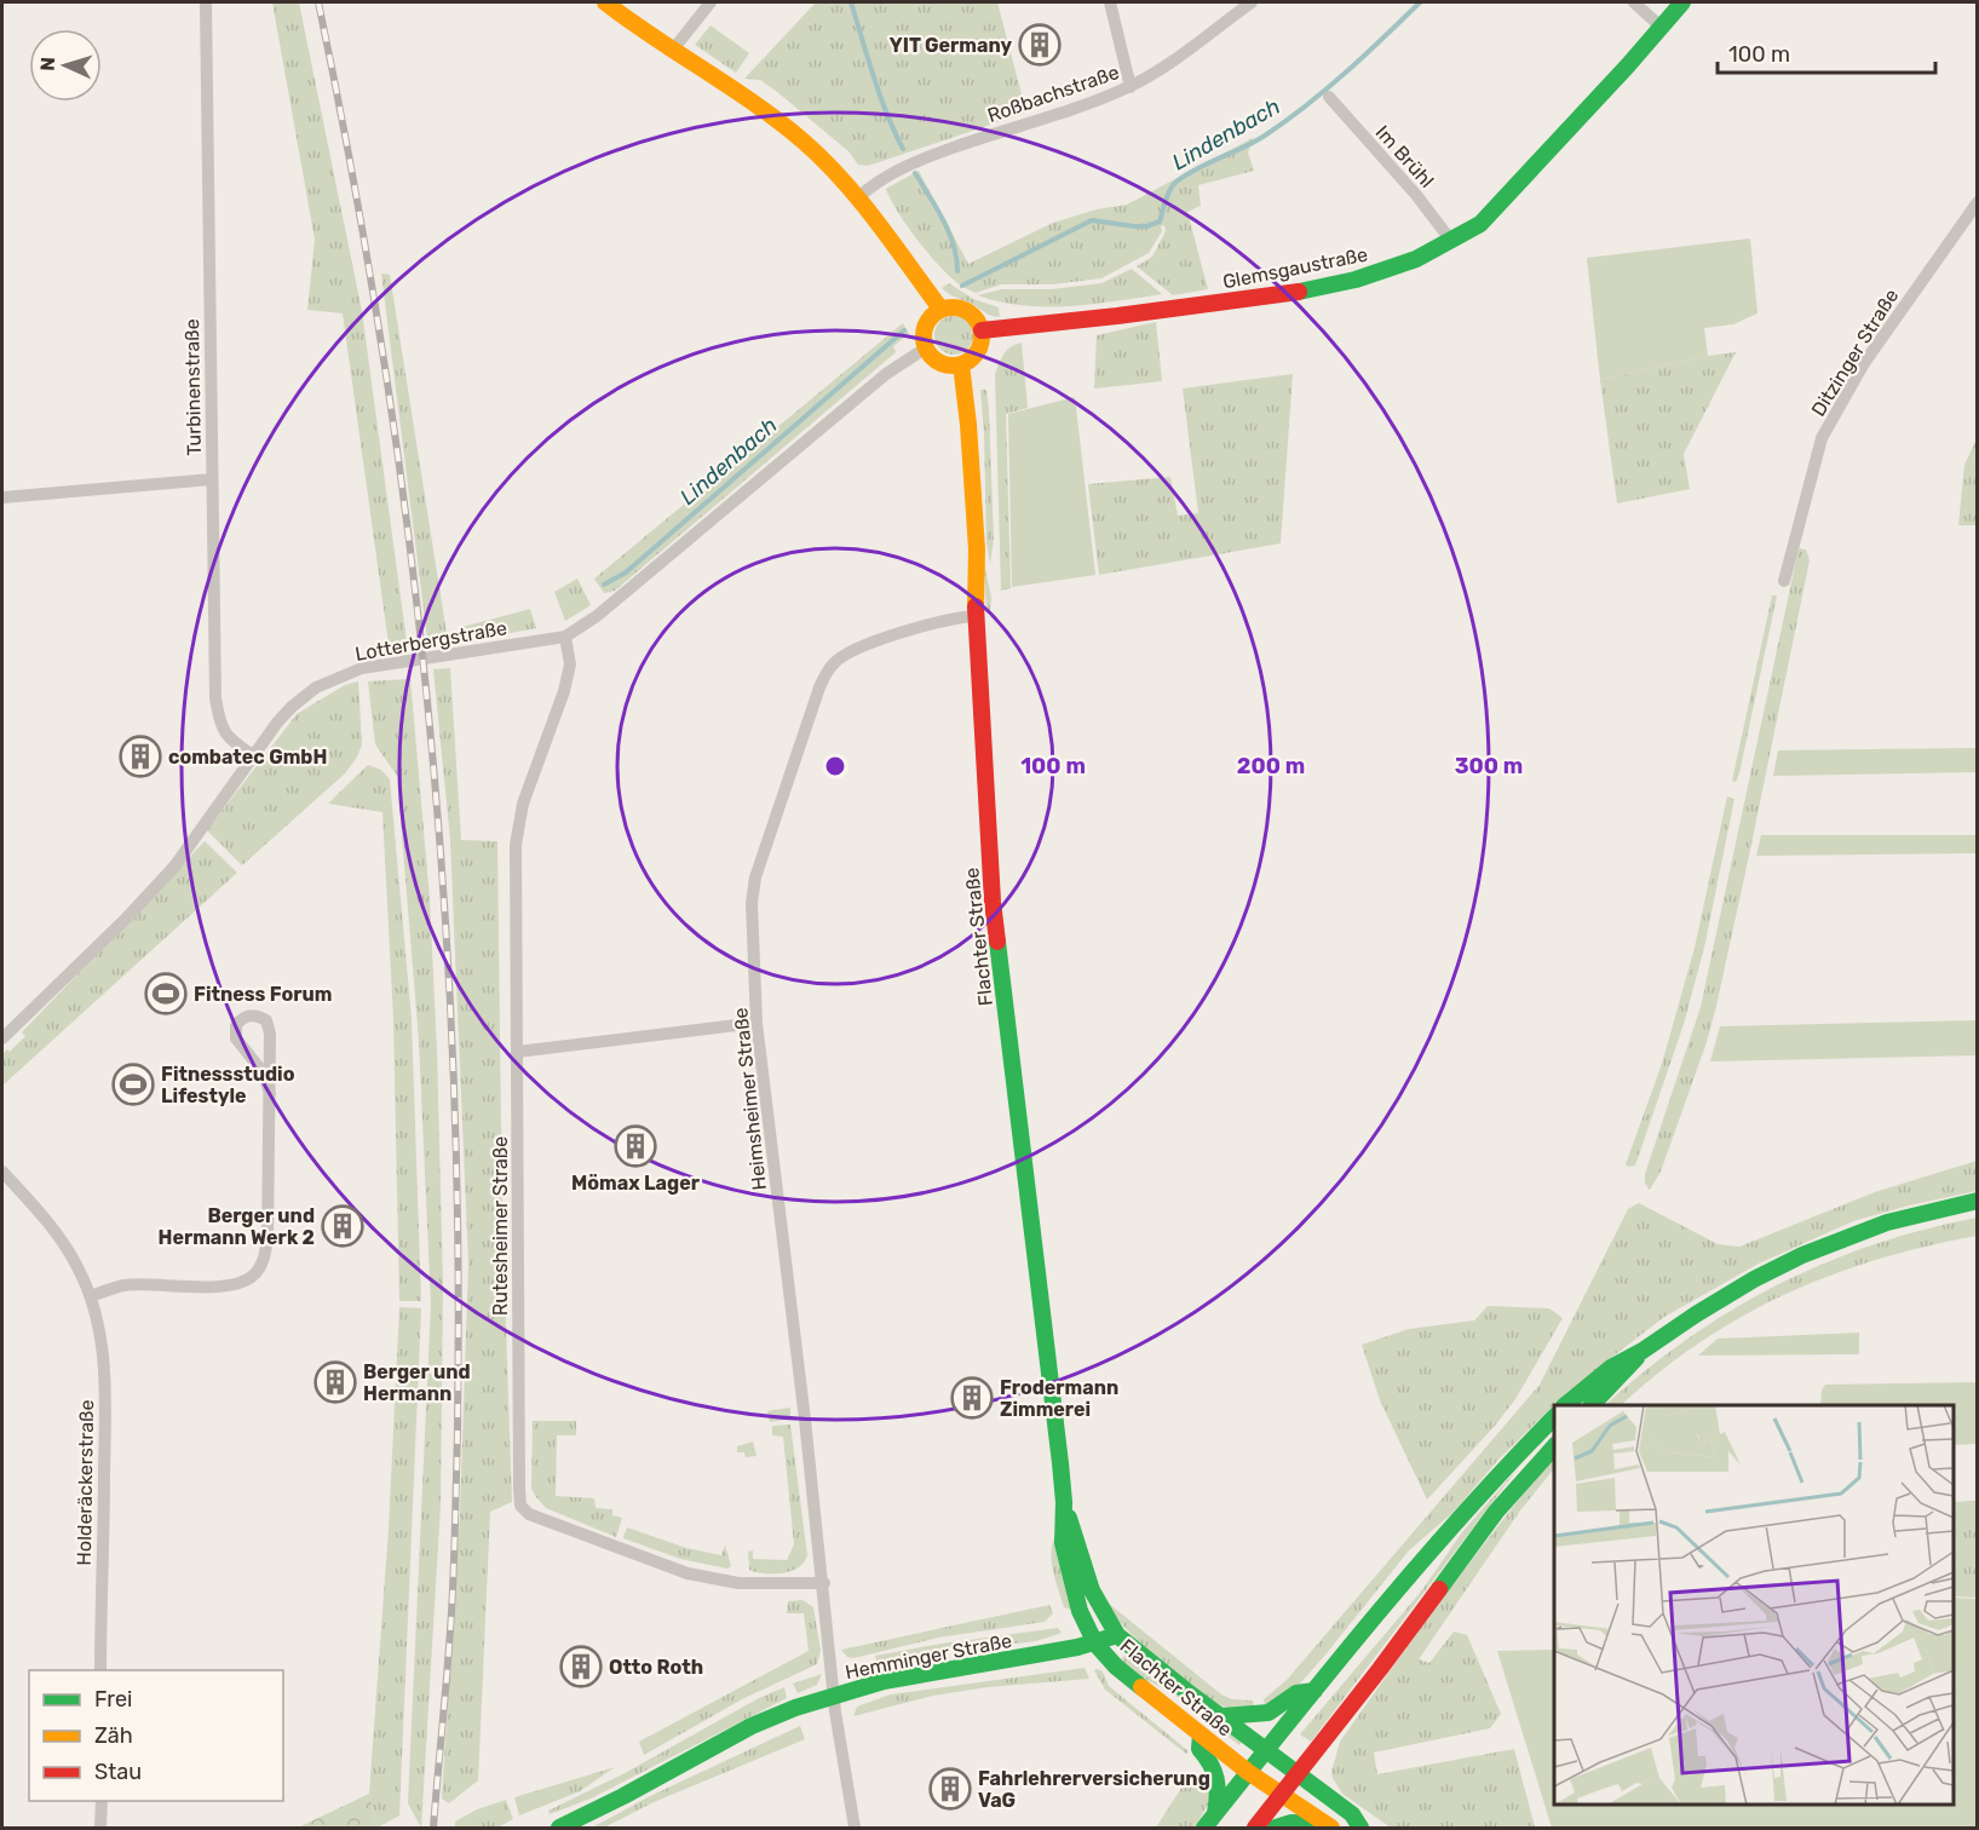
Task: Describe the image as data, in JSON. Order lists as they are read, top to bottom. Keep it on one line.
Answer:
{"streets":{"main road":["Glemsgaustraße","Flachter Straße","Hemminger Straße"],"street":["Roßbachstraße","Im Brühl","Ditzinger Straße","Turbinenstraße","Lotterbergstraße","Heimsheimer Straße","Rutesheimer Straße","Holderäckerstraße"]},"crossings":[["Im Brühl","Glemsgaustraße"],["Glemsgaustraße","Lotterbergstraße"],["Glemsgaustraße","Flachter Straße"],["Turbinenstraße","Lotterbergstraße"],["Lotterbergstraße","Flachter Straße"],["Lotterbergstraße","Rutesheimer Straße"],["Flachter Straße","Heimsheimer Straße"],["Flachter Straße","Hemminger Straße"],["Heimsheimer Straße","Rutesheimer Straße"],["Heimsheimer Straße","Hemminger Straße"]],"water":["Lindenbach"],"places":{"building":["YIT Germany","combatec GmbH","Mömax Lager","Berger und Hermann Werk 2","Berger und Hermann","Frodermann Zimmerei","Otto Roth","Fahrlehrerversicherung VaG"],"sports":["Fitness Forum","Fitnessstudio Lifestyle"]},"legend":["Frei","Zäh","Stau"],"scale_bar":"100 m","north":"left","rings":["100 m","200 m","300 m"]}
